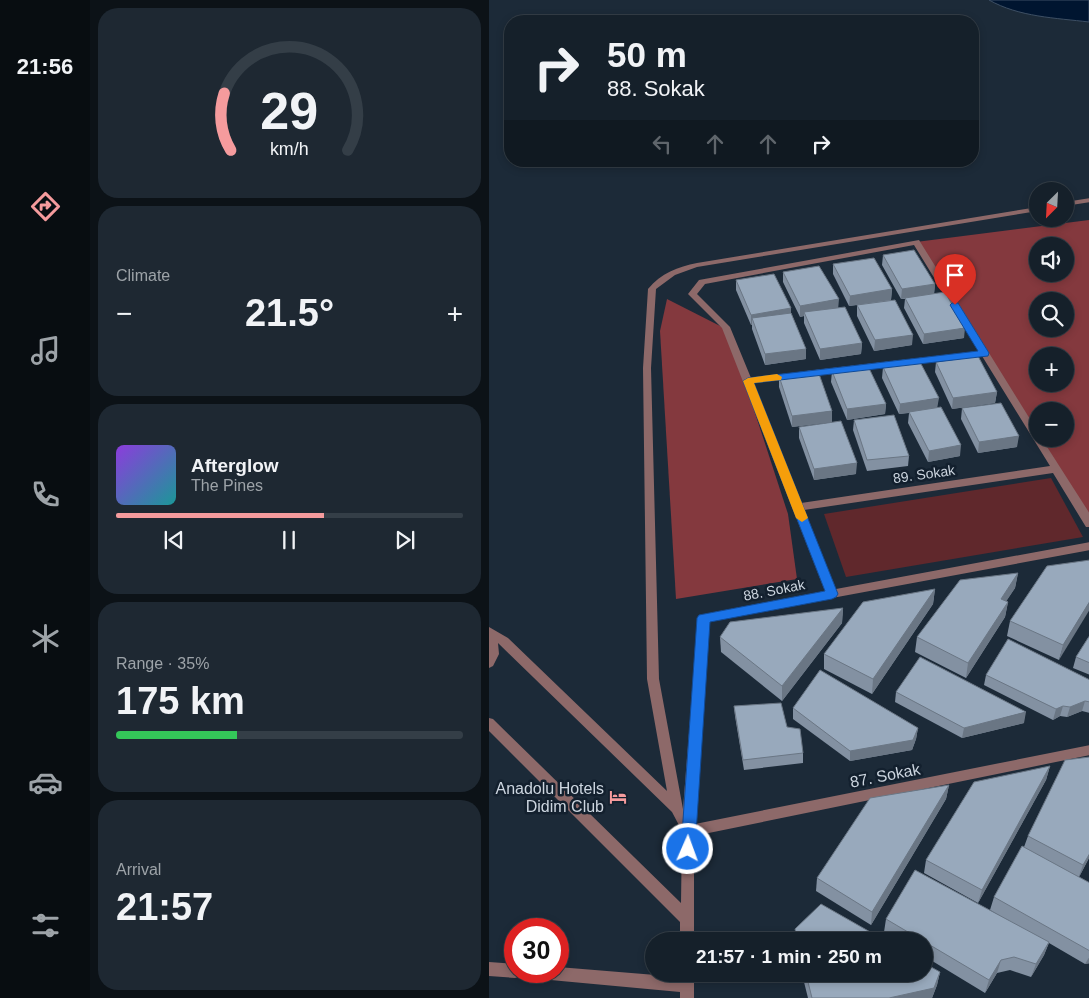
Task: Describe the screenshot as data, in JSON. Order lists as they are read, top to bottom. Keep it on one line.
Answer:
{"streets":{"street":["89. Sokak","88. Sokak","87. Sokak"]},"crossings":[["88. Sokak","87. Sokak"]],"places":{"hotel":["Anadolu Hotels Didim Club"]},"north":"bottom left","page":{"tabs":"21:56","turn":["50 m","88. Sokak"],"map_buttons":["+","−"],"tile":["Climate",["Range · 35%","175 km"],["Arrival","21:57"]],"heat":["−","21.5°","+"],"song":["Afterglow","The Pines"],"limit":"30","trip":"21:57 · 1 min · 250 m","gauge":["29","km/h"]}}
